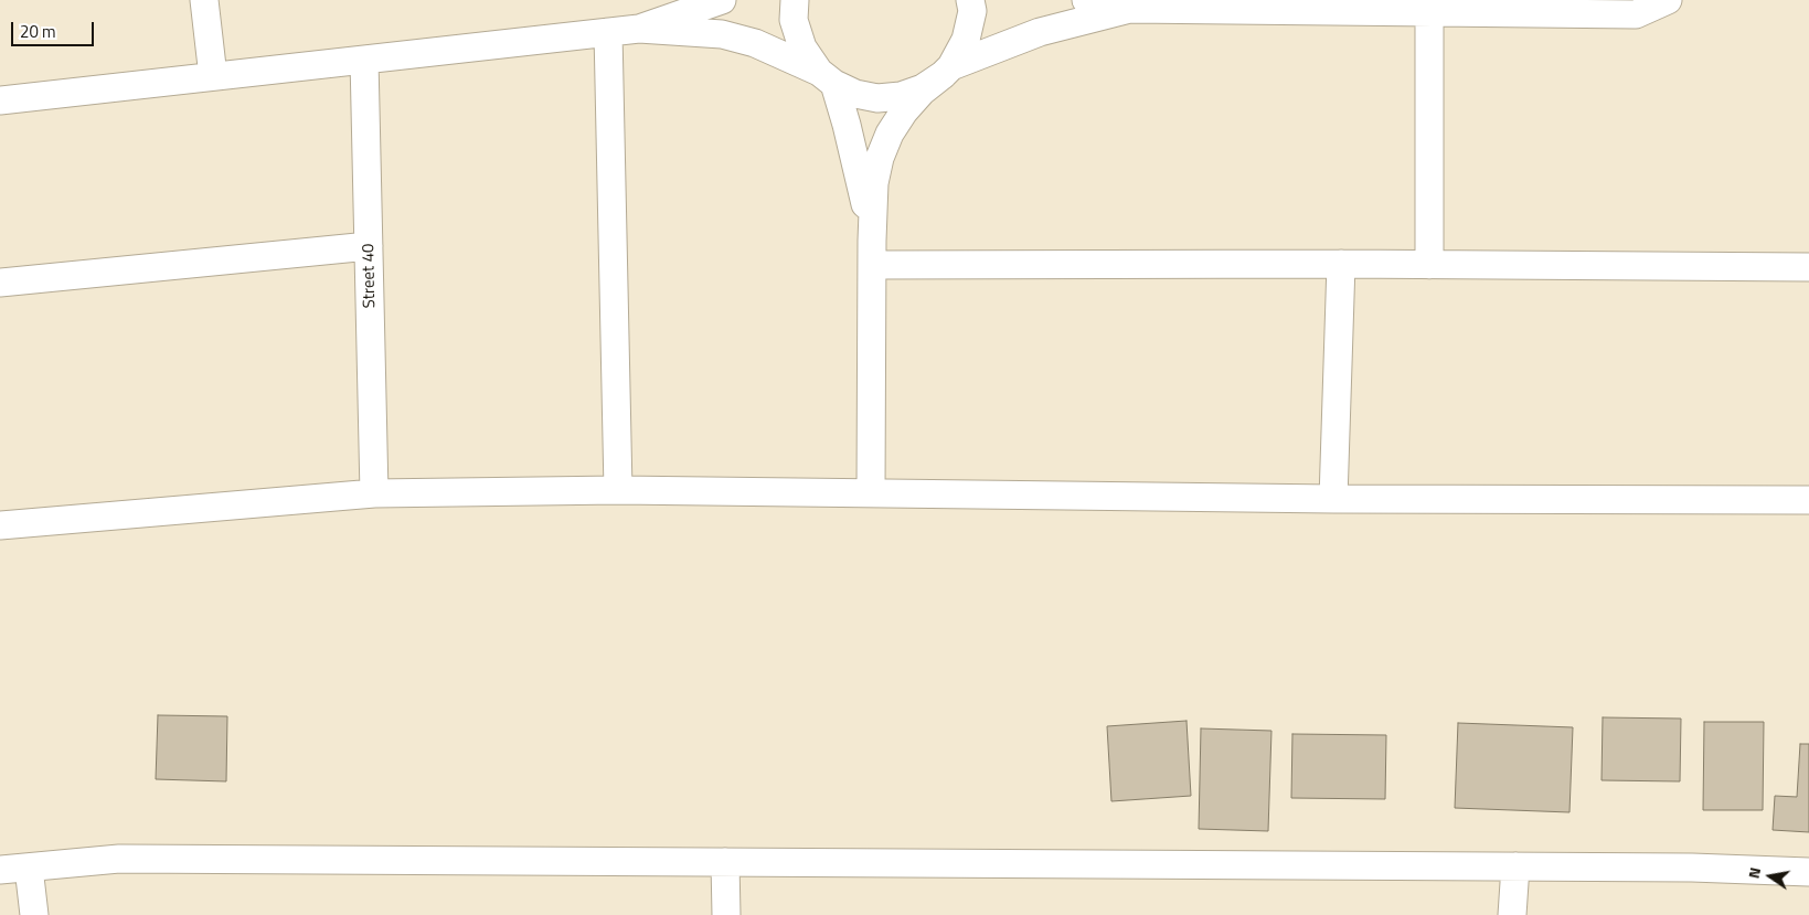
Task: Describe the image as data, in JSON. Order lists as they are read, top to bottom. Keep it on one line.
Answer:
{"streets":{"street":["Street 40"]},"scale_bar":"20 m","north":"left"}
